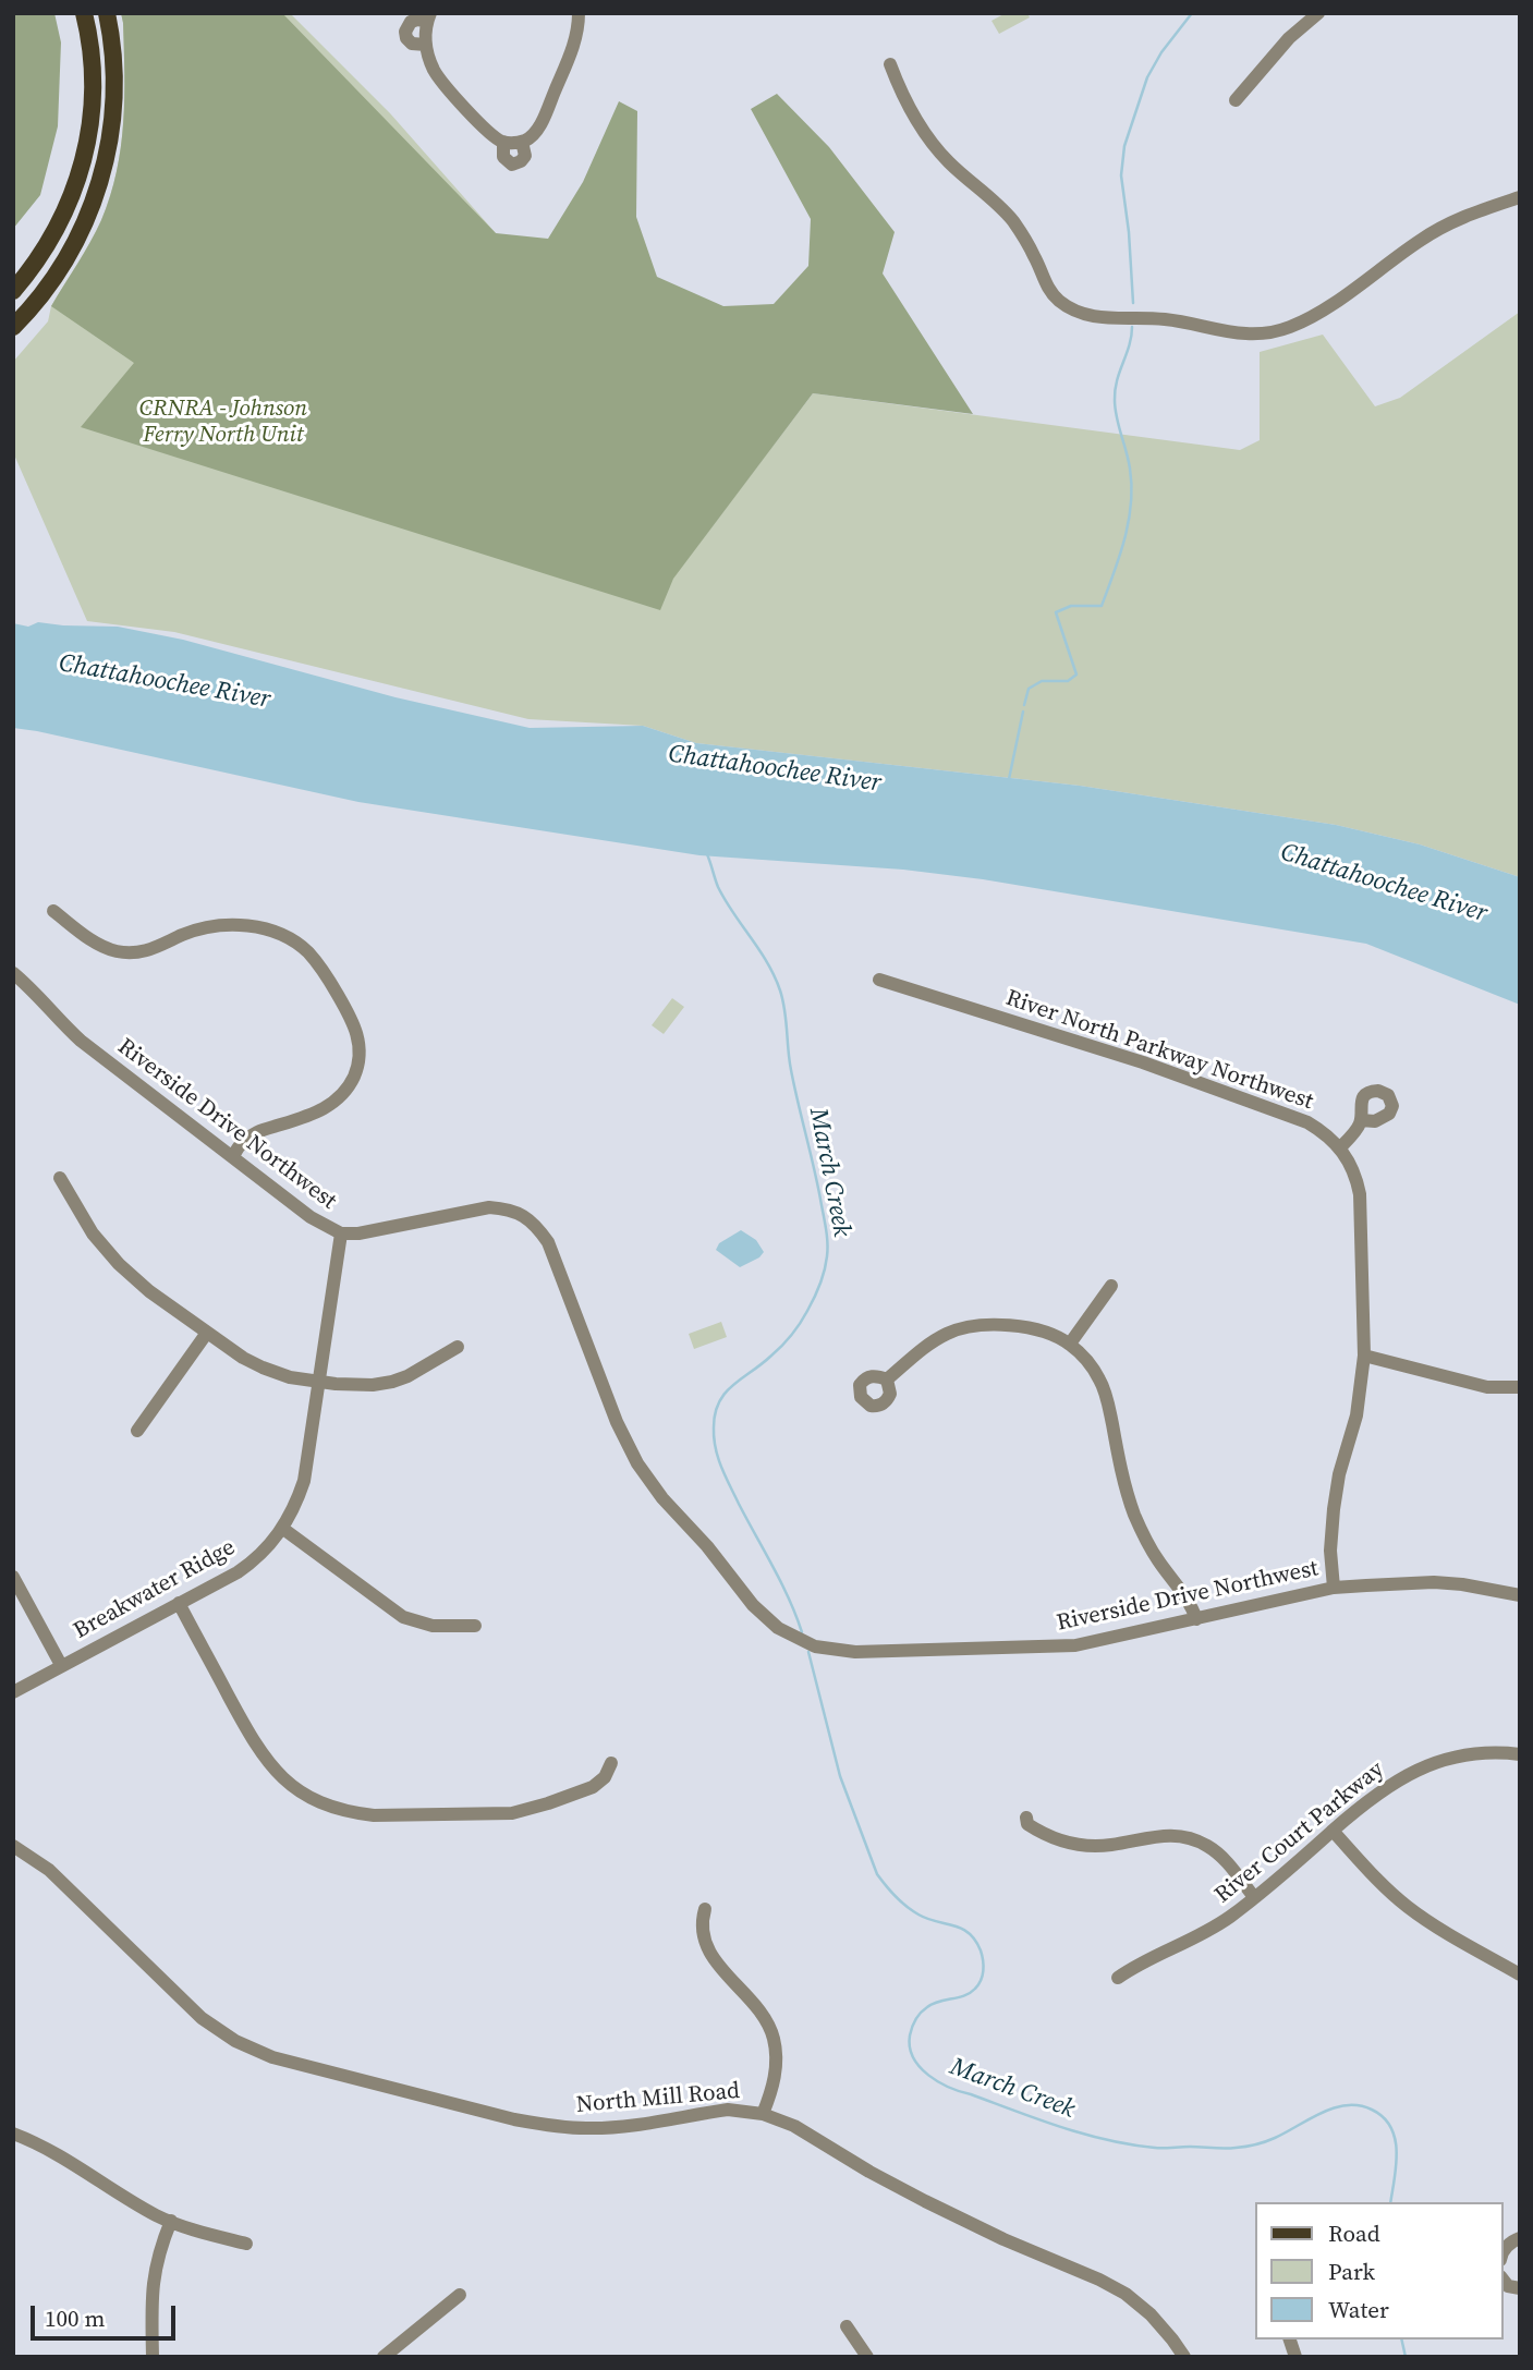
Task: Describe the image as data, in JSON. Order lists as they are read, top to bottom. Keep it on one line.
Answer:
{"streets":{"street":["River North Parkway Northwest","Riverside Drive Northwest","Breakwater Ridge","River Court Parkway","North Mill Road"]},"crossings":[["River North Parkway Northwest","Riverside Drive Northwest"],["Riverside Drive Northwest","Breakwater Ridge"]],"water":["Chattahoochee River","March Creek"],"parks":["CRNRA - Johnson Ferry North Unit"],"legend":["Road","Park","Water"],"scale_bar":"100 m"}
